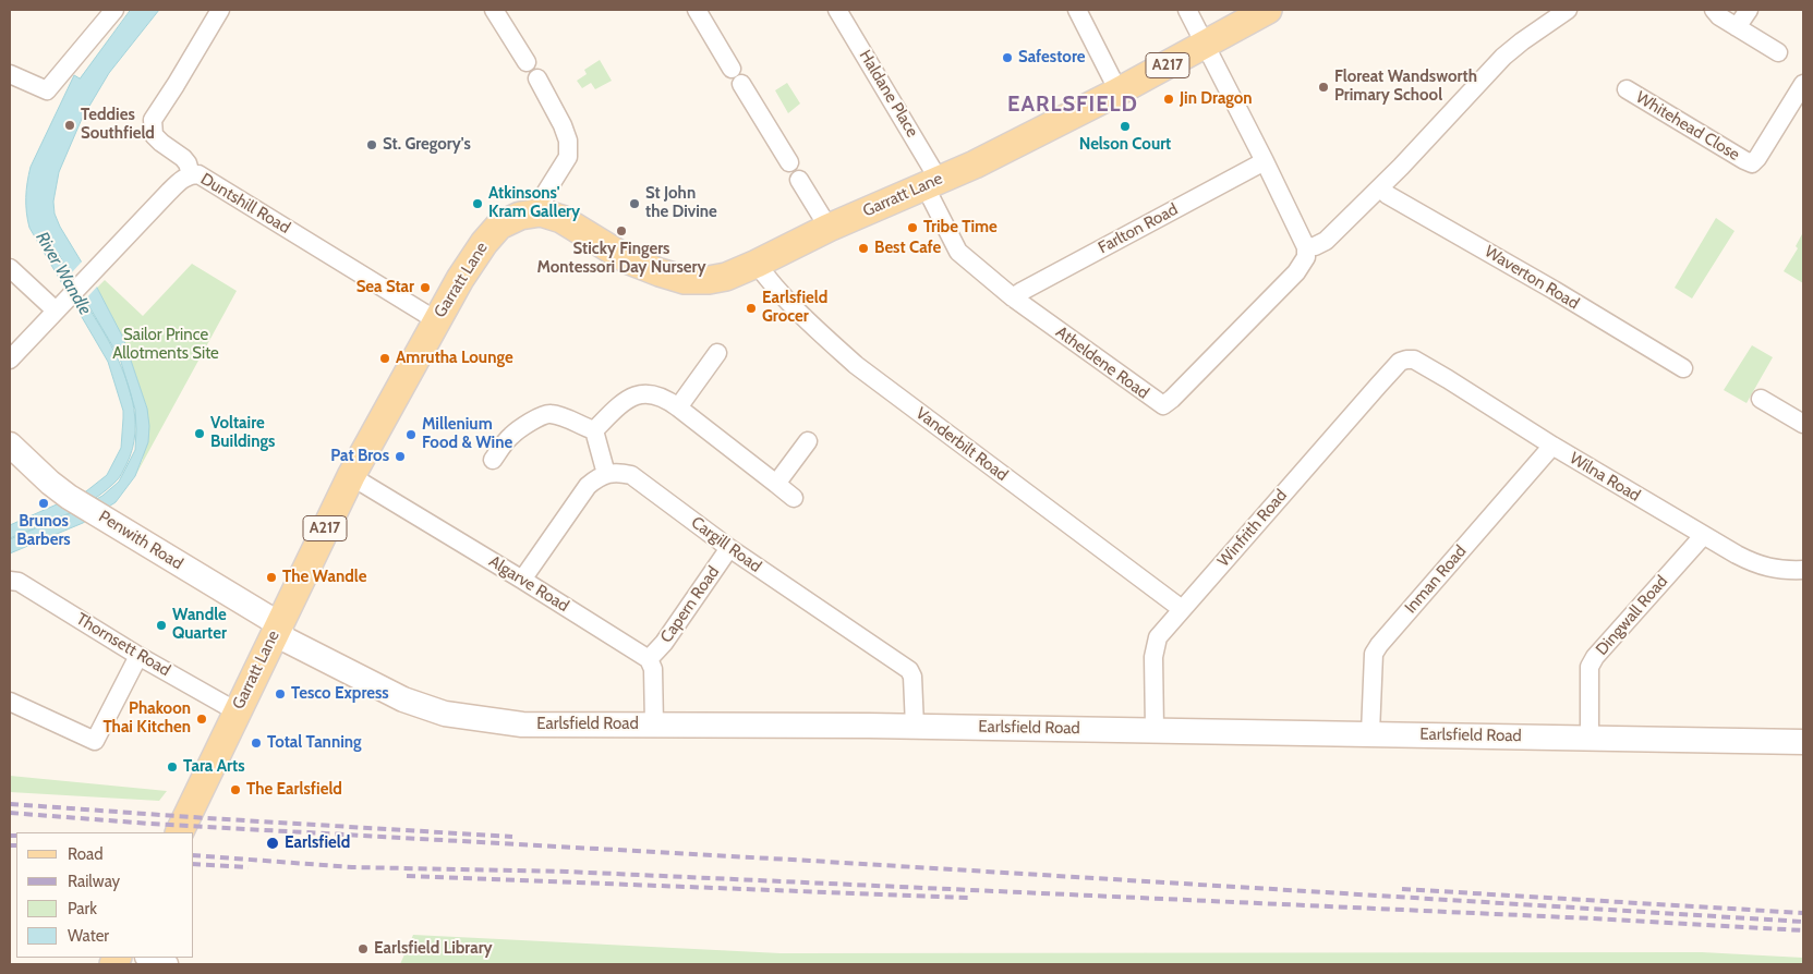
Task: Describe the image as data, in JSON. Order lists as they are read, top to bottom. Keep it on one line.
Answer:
{"streets":{"main road":["A217","Garratt Lane","Penwith Road","Earlsfield Road"],"street":["Haldane Place","Whitehead Close","Duntshill Road","Farlton Road","Waverton Road","Atheldene Road","Vanderbilt Road","Wilna Road","Winfrith Road","Cargill Road","Inman Road","Algarve Road","Capern Road","Dingwall Road","Thornsett Road"]},"crossings":[["Haldane Place","Garratt Lane"],["Haldane Place","Atheldene Road"],["Garratt Lane","Duntshill Road"],["Garratt Lane","Atheldene Road"],["Garratt Lane","Vanderbilt Road"],["Garratt Lane","Penwith Road"],["Garratt Lane","Algarve Road"],["Garratt Lane","Thornsett Road"],["Garratt Lane","Earlsfield Road"],["Farlton Road","Atheldene Road"],["Vanderbilt Road","Winfrith Road"],["Wilna Road","Winfrith Road"],["Wilna Road","Inman Road"],["Wilna Road","Dingwall Road"],["Winfrith Road","Earlsfield Road"],["Penwith Road","Earlsfield Road"],["Cargill Road","Capern Road"],["Cargill Road","Earlsfield Road"],["Inman Road","Earlsfield Road"],["Algarve Road","Capern Road"],["Dingwall Road","Earlsfield Road"]],"districts":["EARLSFIELD"],"water":["River Wandle"],"parks":["Sailor Prince Allotments Site"],"places":["Safestore","Floreat Wandsworth Primary School","Jin Dragon","Teddies Southfield","Nelson Court","St. Gregory's","Atkinsons' Kram Gallery","St John the Divine","Tribe Time","Sticky Fingers Montessori Day Nursery","Best Cafe","Sea Star","Earlsfield Grocer","Amrutha Lounge","Voltaire Buildings","Millenium Food & Wine","Pat Bros","Brunos Barbers","The Wandle","Wandle Quarter","Tesco Express","Phakoon Thai Kitchen","Total Tanning","Tara Arts","The Earlsfield","Earlsfield","Earlsfield Library"],"legend":["Road","Railway","Park","Water"]}
